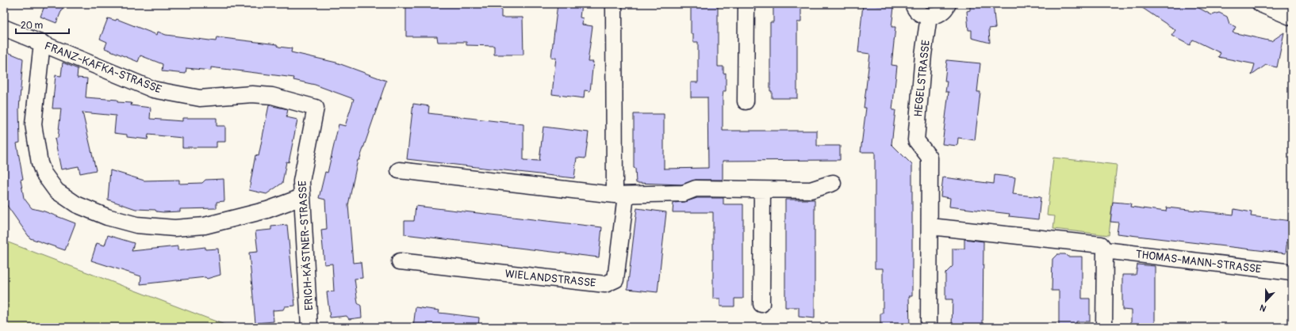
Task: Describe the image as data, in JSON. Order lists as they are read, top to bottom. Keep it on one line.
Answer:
{"streets":{"street":["FRANZ-KAFKA-STRASSE","HEGELSTRASSE","ERICH-KÄSTNER-STRASSE","THOMAS-MANN-STRASSE","WIELANDSTRASSE"]},"crossings":[["FRANZ-KAFKA-STRASSE","ERICH-KÄSTNER-STRASSE"],["HEGELSTRASSE","THOMAS-MANN-STRASSE"]],"scale_bar":"20 m","north":"bottom"}
